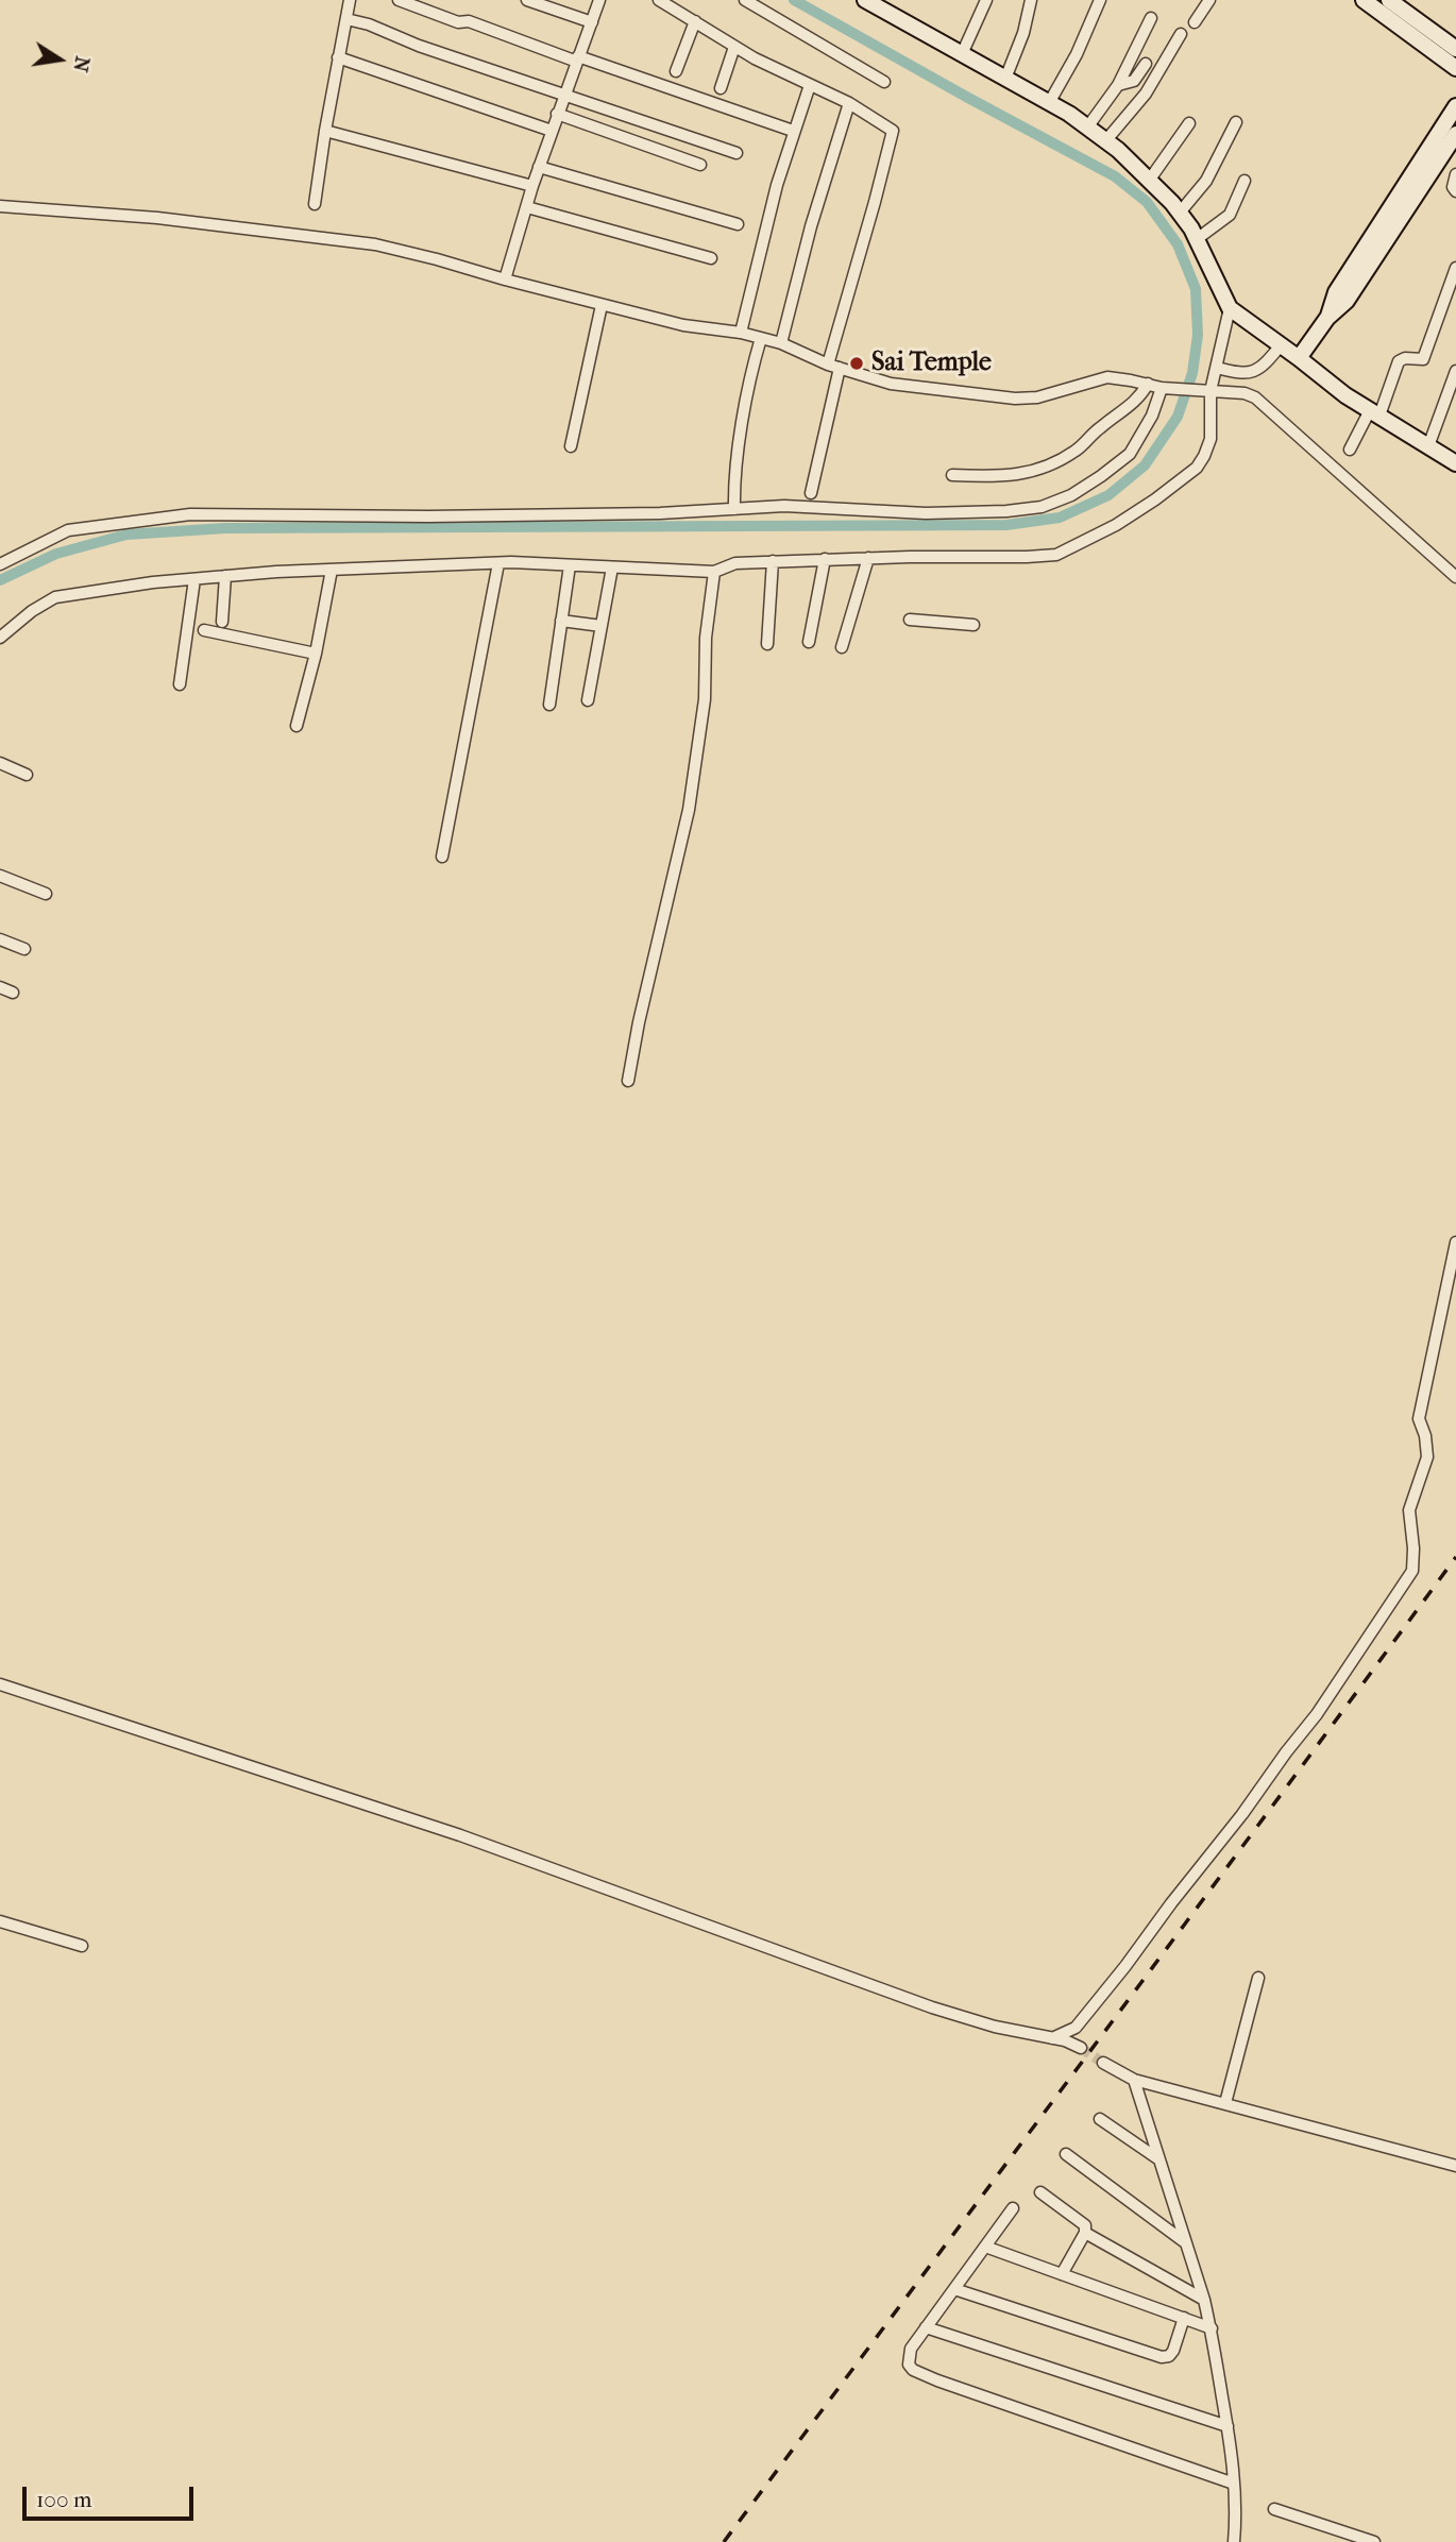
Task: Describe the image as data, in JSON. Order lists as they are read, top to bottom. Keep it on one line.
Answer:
{"places":["Sai Temple"],"scale_bar":"100 m","north":"right"}
